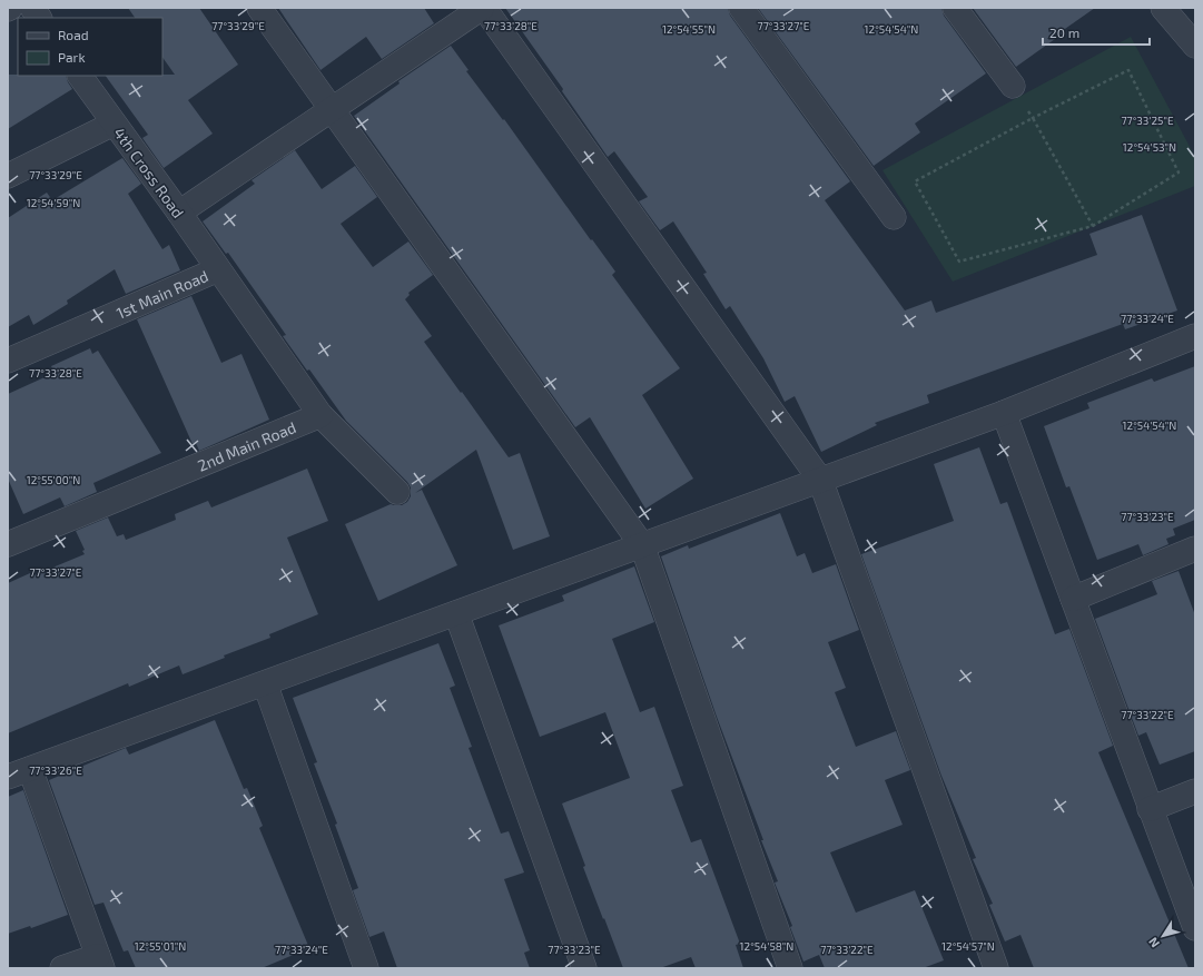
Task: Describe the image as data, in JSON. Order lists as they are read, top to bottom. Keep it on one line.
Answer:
{"streets":{"street":["4th Cross Road","1st Main Road","2nd Main Road"]},"crossings":[["4th Cross Road","1st Main Road"]],"legend":["Road","Park"],"scale_bar":"20 m","north":"bottom left","coordinates":["77°33'29\"E","77°33'28\"E","77°33'27\"E","12°54'55\"N","12°54'54\"N","77°33'25\"E","12°54'53\"N","12°54'59\"N","77°33'24\"E","12°55'00\"N","77°33'23\"E","77°33'22\"E","77°33'26\"E","12°55'01\"N","12°54'58\"N","12°54'57\"N"]}
